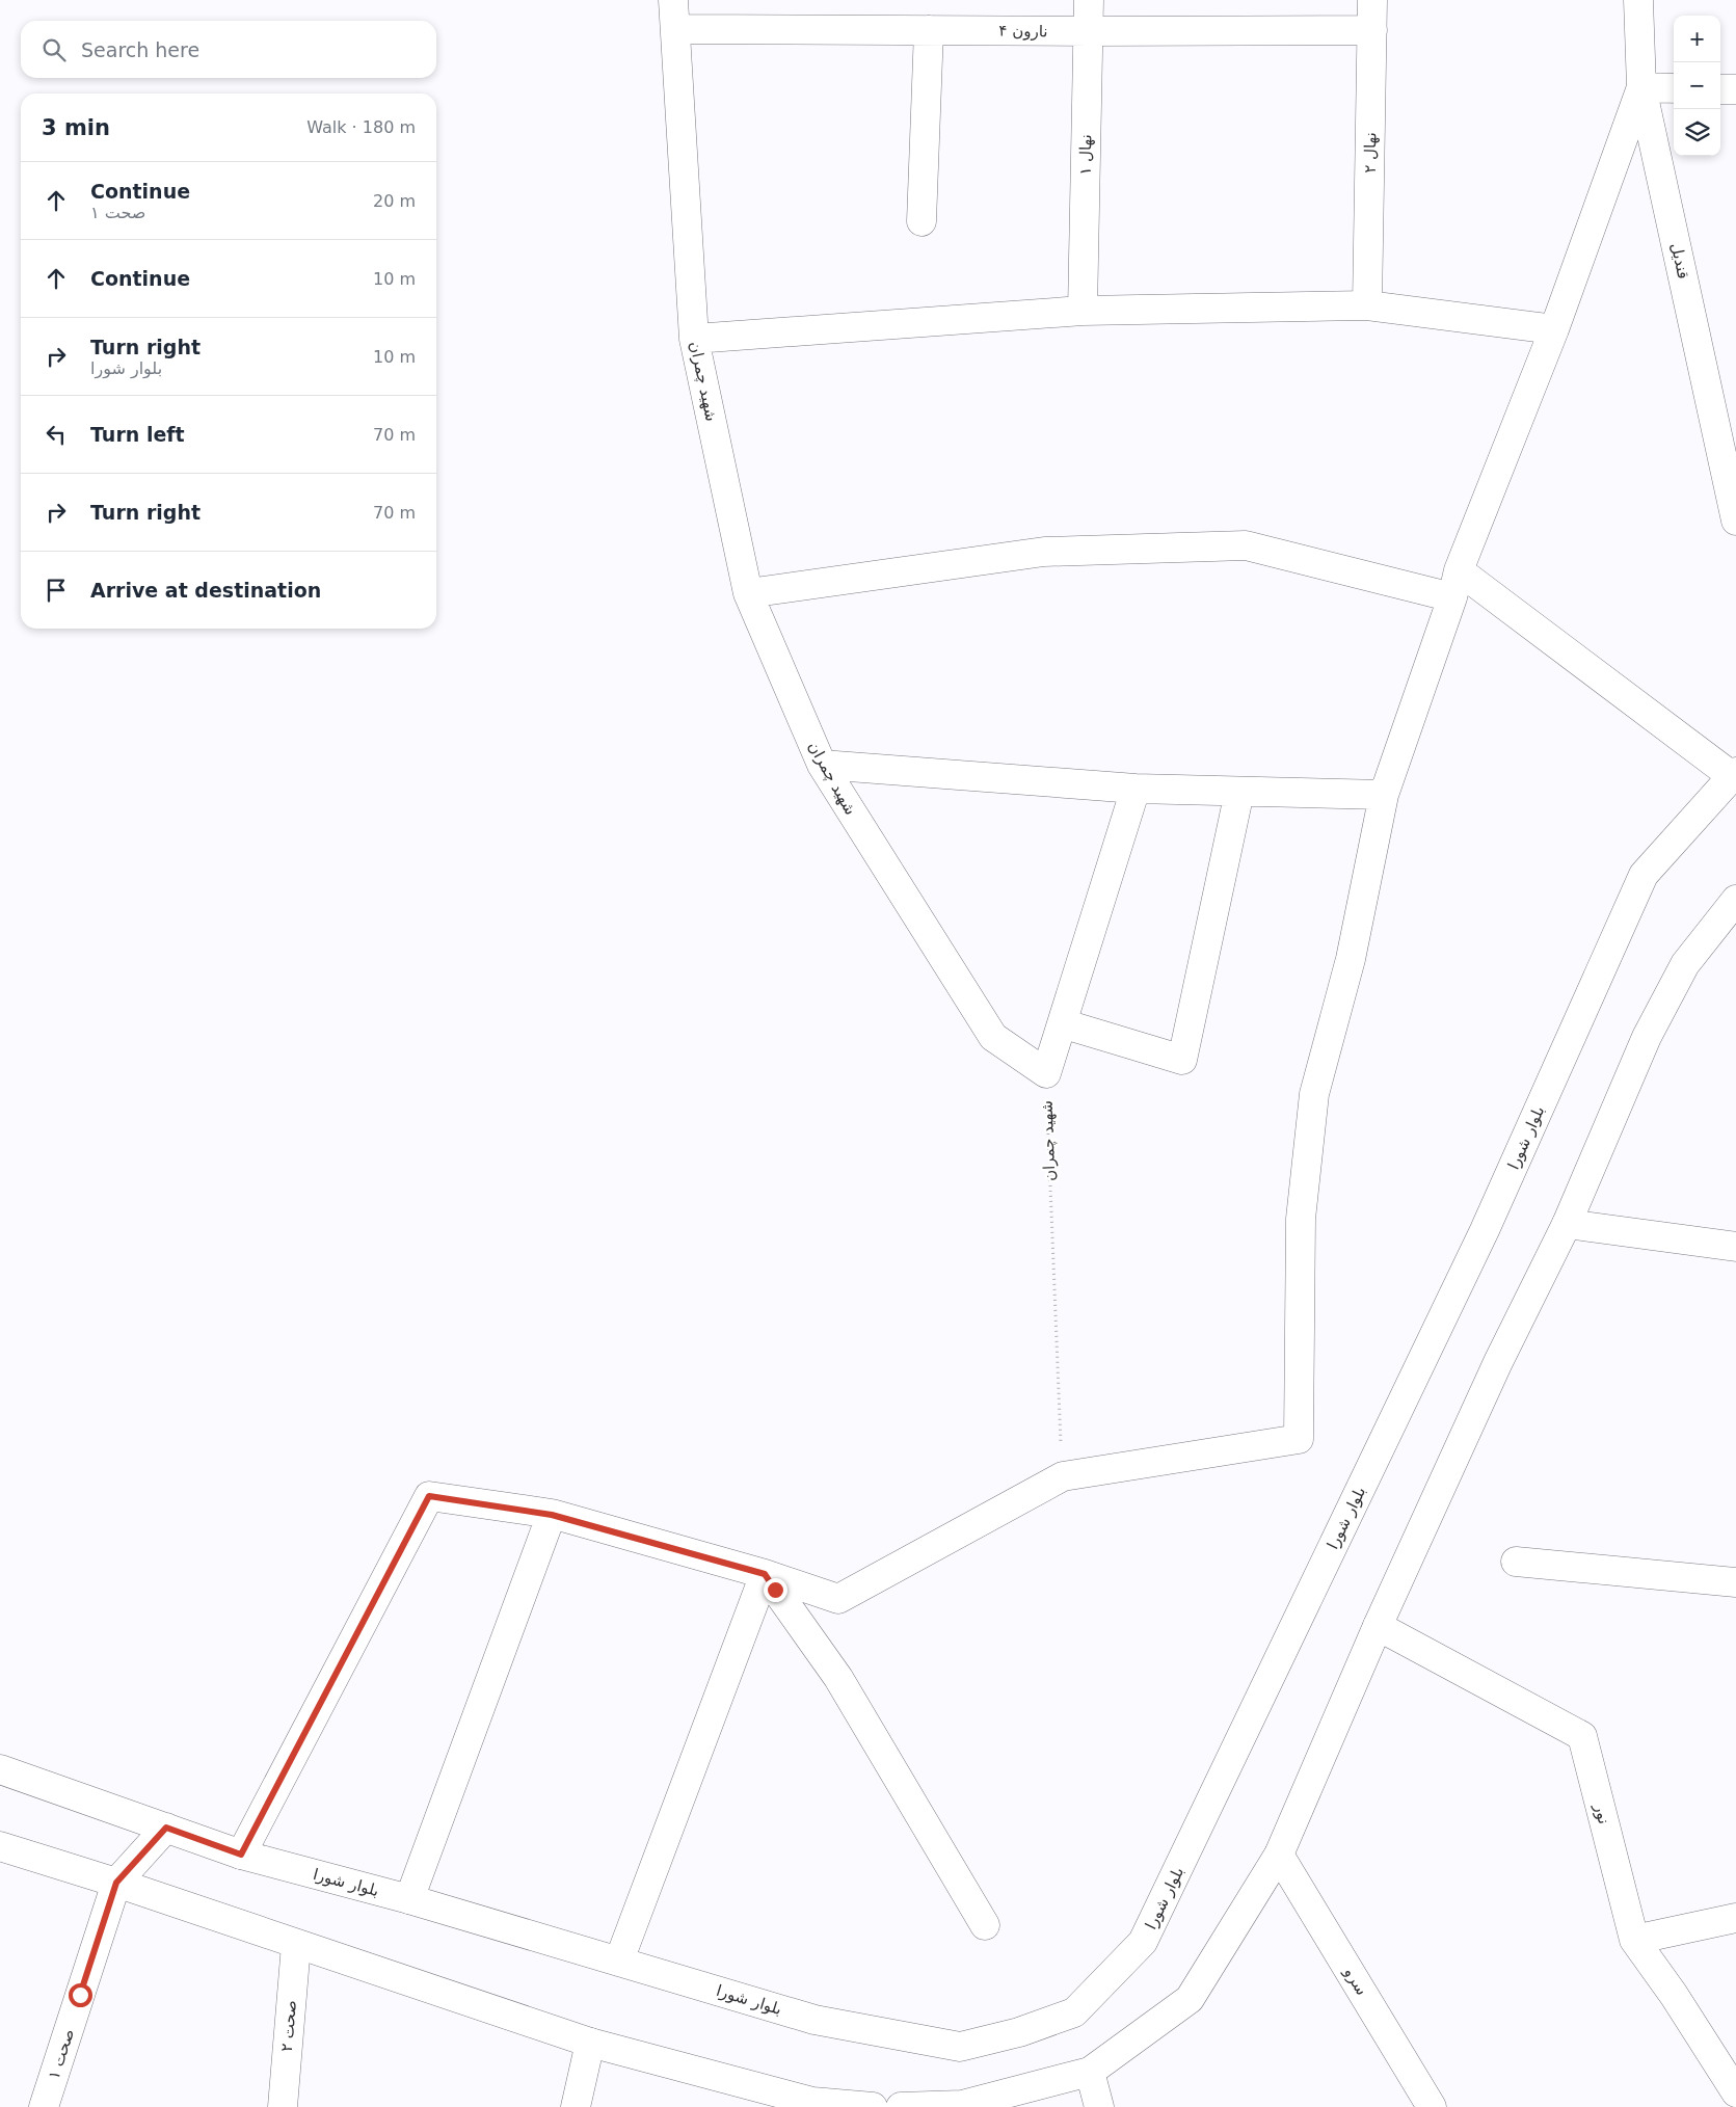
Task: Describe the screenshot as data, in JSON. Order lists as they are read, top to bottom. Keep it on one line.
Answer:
{"streets":{"street":["نارون ۴","نهال ۲","نهال ۱","قندیل","شهید چمران","بلوار شورا","نور","سرو","صحت ۲","صحت ۱"]},"crossings":[["نارون ۴","نهال ۲"],["نارون ۴","نهال ۱"],["نارون ۴","شهید چمران"]],"page":{"map_buttons":["+","−"],"search":"Search here","heading":["3 min","Walk · 180 m"],"list":[["Continue","صحت ۱","20 m"],["Continue","10 m"],["Turn right","بلوار شورا","10 m"],["Turn left","70 m"],["Turn right","70 m"],"Arrive at destination"]}}
